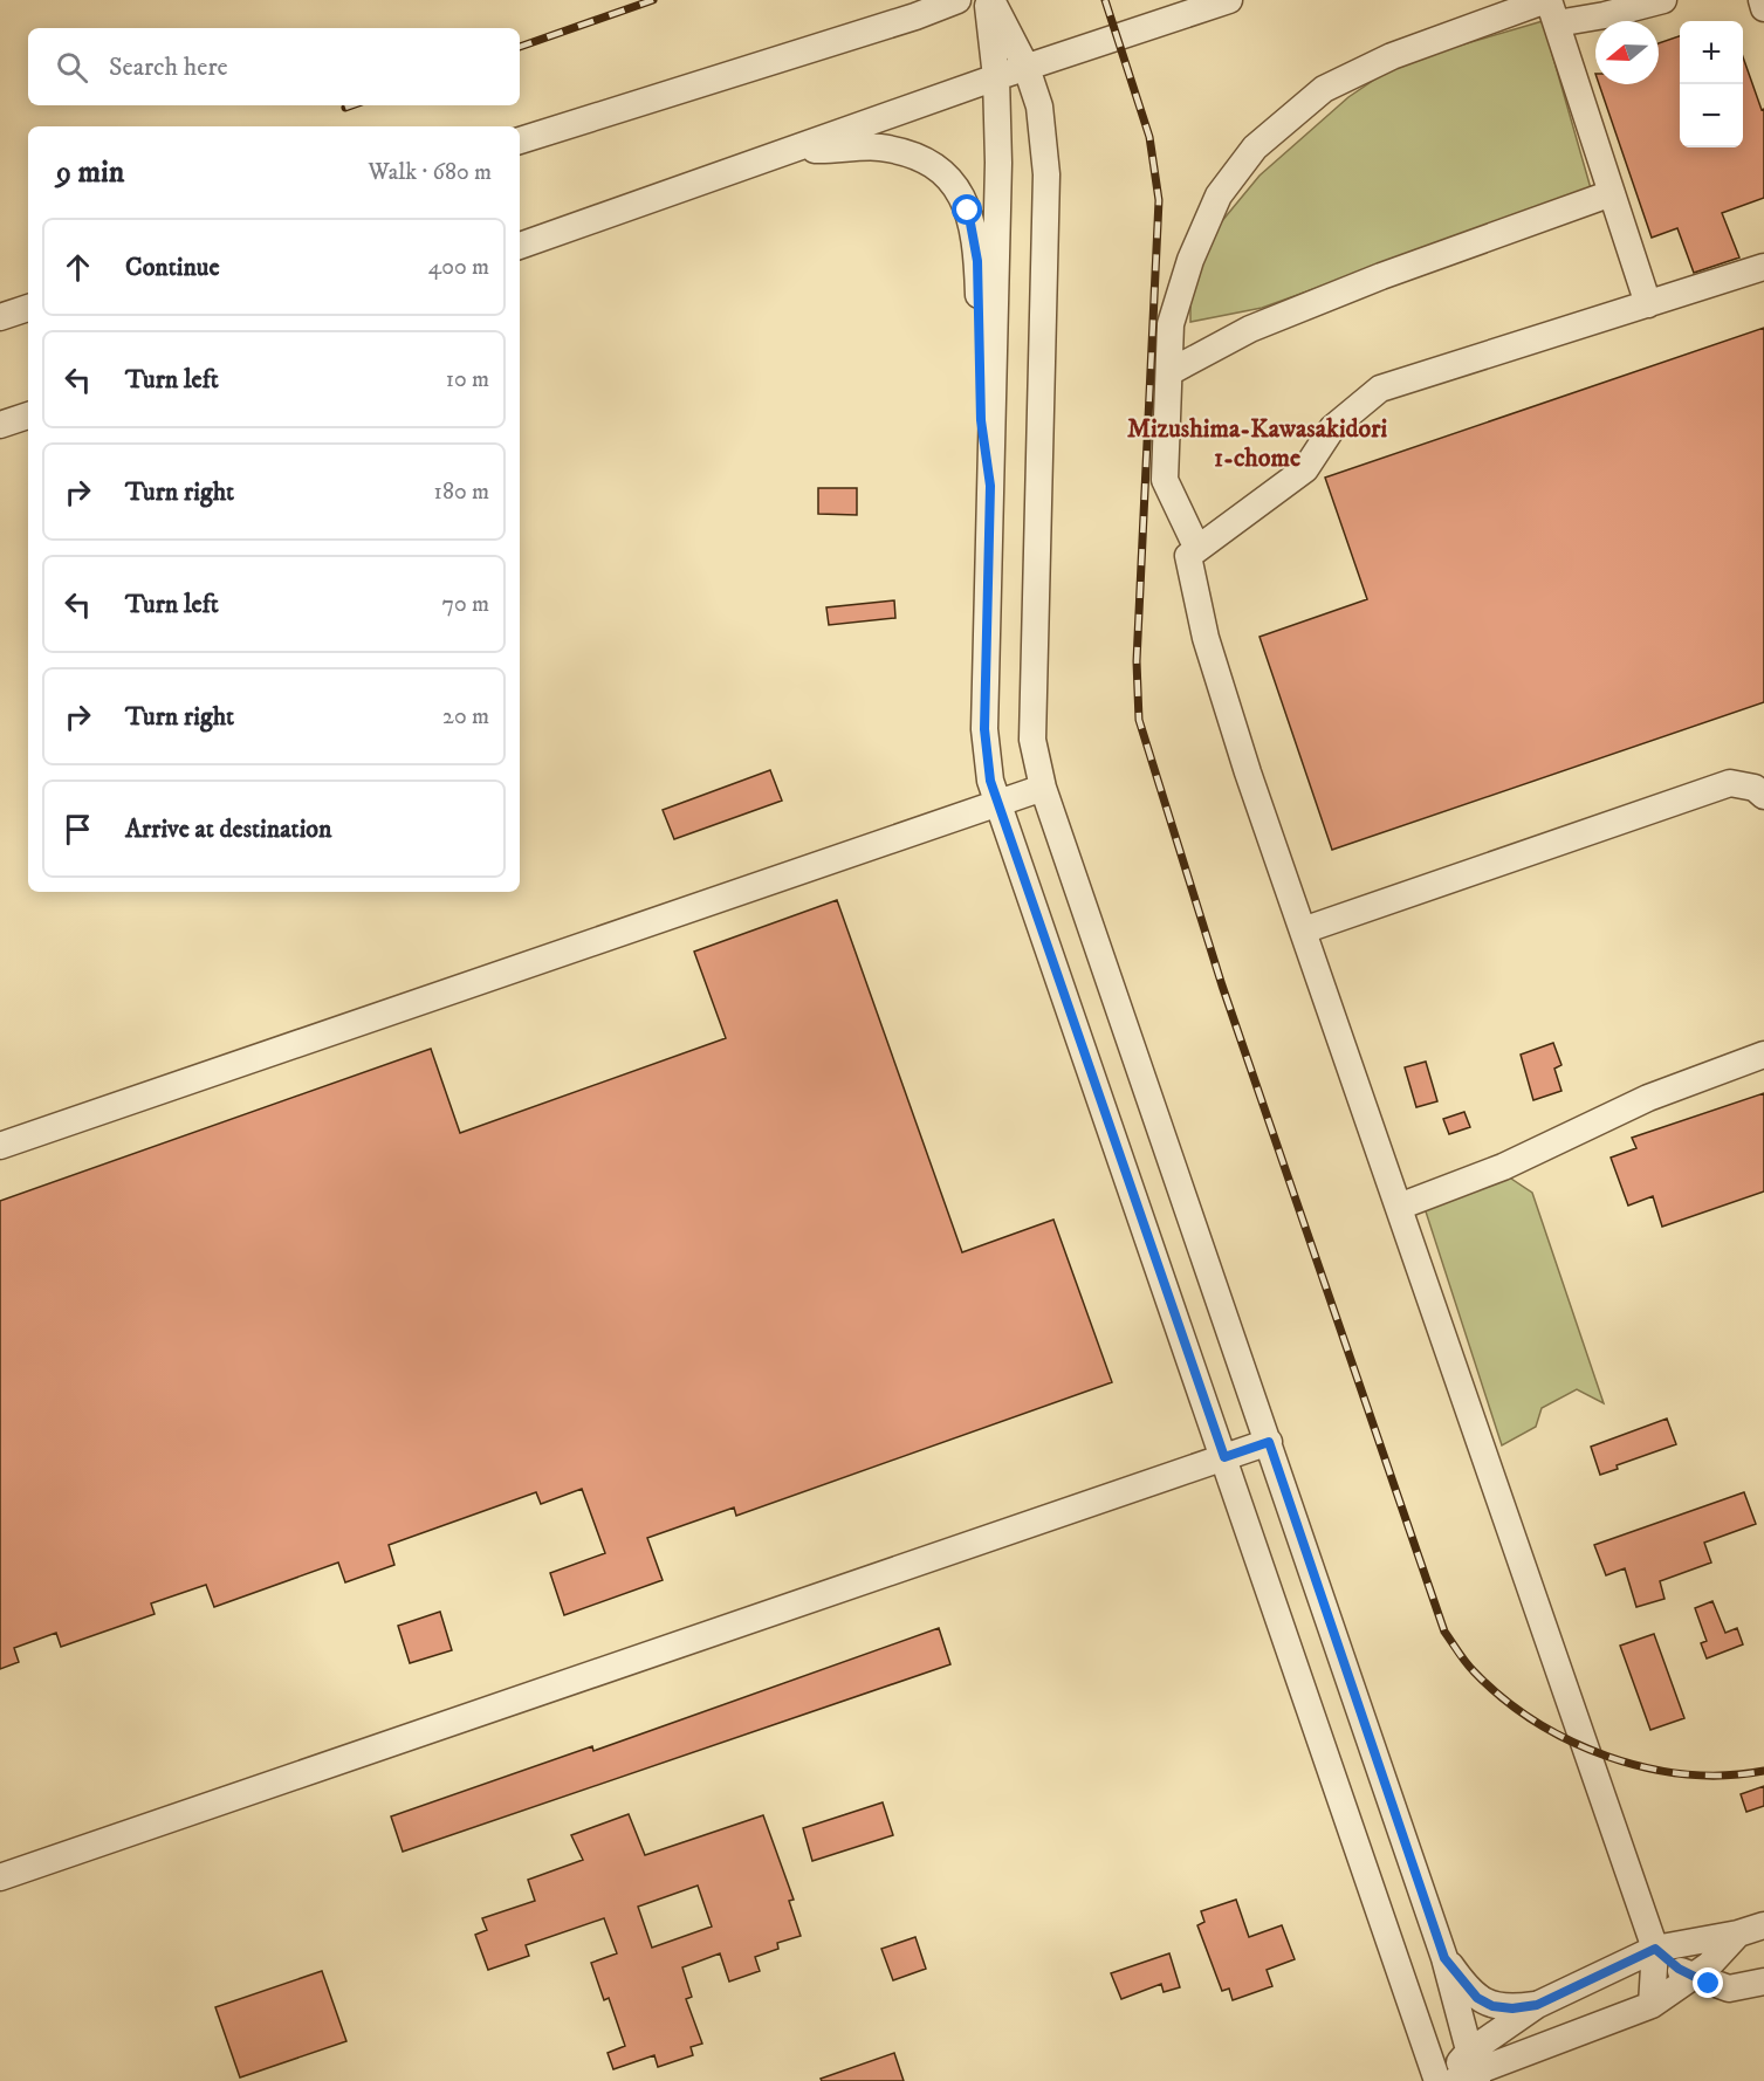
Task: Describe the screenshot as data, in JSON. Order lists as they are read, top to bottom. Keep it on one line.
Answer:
{"districts":["Mizushima-Kawasakidori 1-chome"],"north":"left","page":{"map_buttons":["+","−"],"search":"Search here","heading":["9 min","Walk · 680 m"],"list":[["Continue","400 m"],["Turn left","10 m"],["Turn right","180 m"],["Turn left","70 m"],["Turn right","20 m"],"Arrive at destination"]}}
